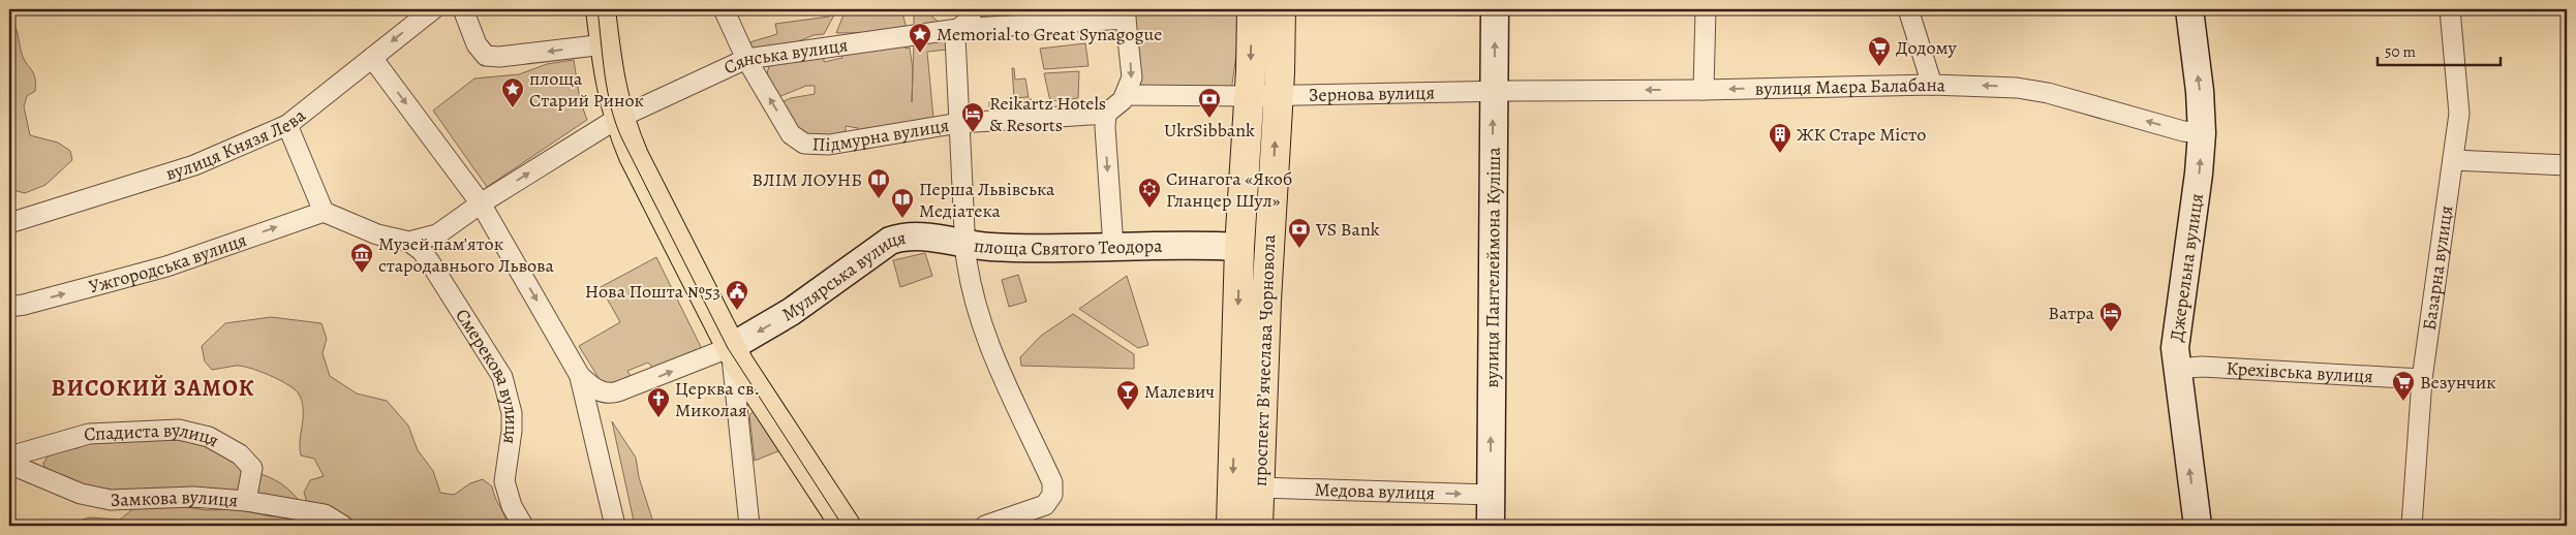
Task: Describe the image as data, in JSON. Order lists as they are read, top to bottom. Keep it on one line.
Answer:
{"streets":{"main road":["проспект Вʼячеслава Чорновола"],"street":["Сянська вулиця","вулиця Маєра Балабана","Зернова вулиця","Підмурна вулиця","вулиця Князя Лева","площа Святого Теодора","Ужгородська вулиця","вулиця Пантелеймона Куліша","Джерельна вулиця","Базарна вулиця","Мулярська вулиця","Крехівська вулиця","Смерекова вулиця","Спадиста вулиця","Медова вулиця","Замкова вулиця"]},"crossings":[["Сянська вулиця","Підмурна вулиця"],["Сянська вулиця","Смерекова вулиця"],["вулиця Маєра Балабана","Зернова вулиця"],["вулиця Маєра Балабана","вулиця Пантелеймона Куліша"],["вулиця Маєра Балабана","Джерельна вулиця"],["Зернова вулиця","вулиця Пантелеймона Куліша"],["Зернова вулиця","проспект Вʼячеслава Чорновола"],["площа Святого Теодора","Мулярська вулиця"],["площа Святого Теодора","проспект Вʼячеслава Чорновола"],["вулиця Пантелеймона Куліша","Медова вулиця"],["Джерельна вулиця","Крехівська вулиця"],["Базарна вулиця","Крехівська вулиця"],["проспект Вʼячеслава Чорновола","Медова вулиця"],["Спадиста вулиця","Замкова вулиця"]],"one_way":["вулиця Маєра Балабана","Підмурна вулиця","Ужгородська вулиця","вулиця Пантелеймона Куліша","Джерельна вулиця","Мулярська вулиця","Медова вулиця"],"districts":["ВИСОКИЙ ЗАМОК"],"places":{"place":["Memorial to Great Synagogue","площа Старий Ринок"],"supermarket":["Додому","Везунчик"],"bank":["UkrSibbank","VS Bank"],"hotel":["Reikartz Hotels & Resorts","Ватра"],"building":["ЖК Старе Місто"],"library":["ВЛІМ ЛОУНБ","Перша Львівська Медіатека"],"synagogue":["Синагога «Якоб Гланцер Шул»"],"museum":["Музей пам'яток стародавнього Львова"],"public building":["Нова Пошта №53"],"bar":["Малевич"],"church":["Церква св. Миколая"]},"scale_bar":"50 m"}
